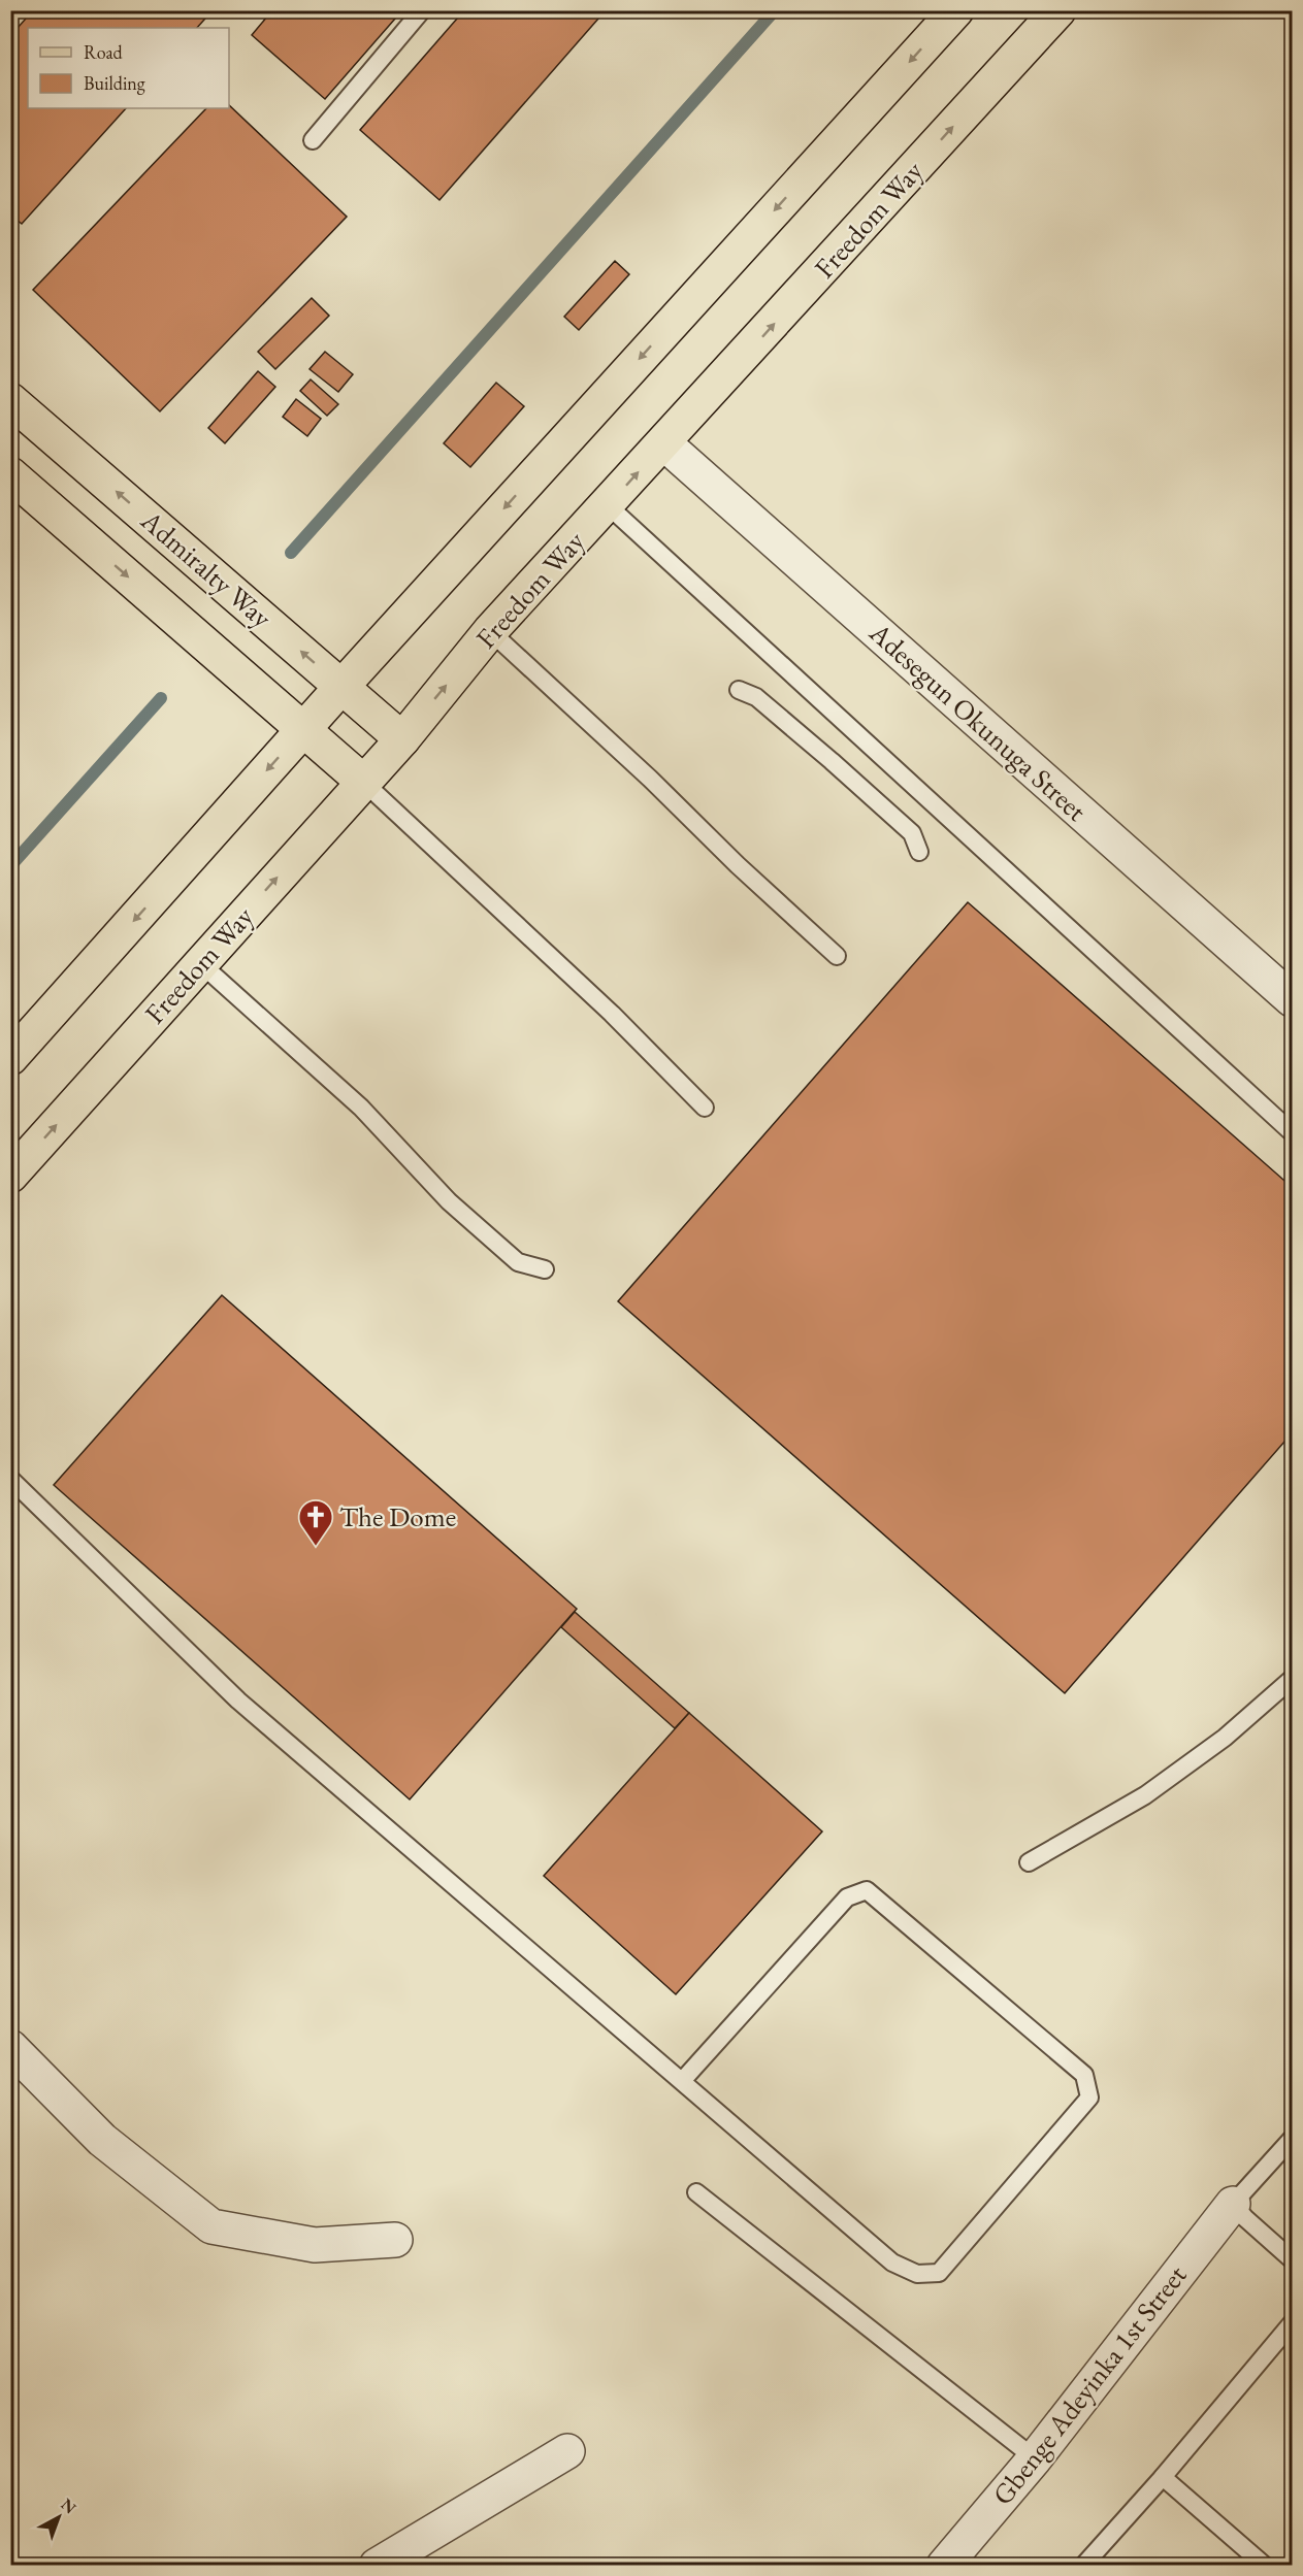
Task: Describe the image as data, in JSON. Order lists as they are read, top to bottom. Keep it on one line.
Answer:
{"streets":{"main road":["Freedom Way","Admiralty Way"],"street":["Adesegun Okunuga Street","Gbenge Adeyinka 1st Street"]},"crossings":[["Freedom Way","Admiralty Way"],["Freedom Way","Adesegun Okunuga Street"]],"places":{"church":["The Dome"]},"legend":["Road","Building"],"north":"top right"}
